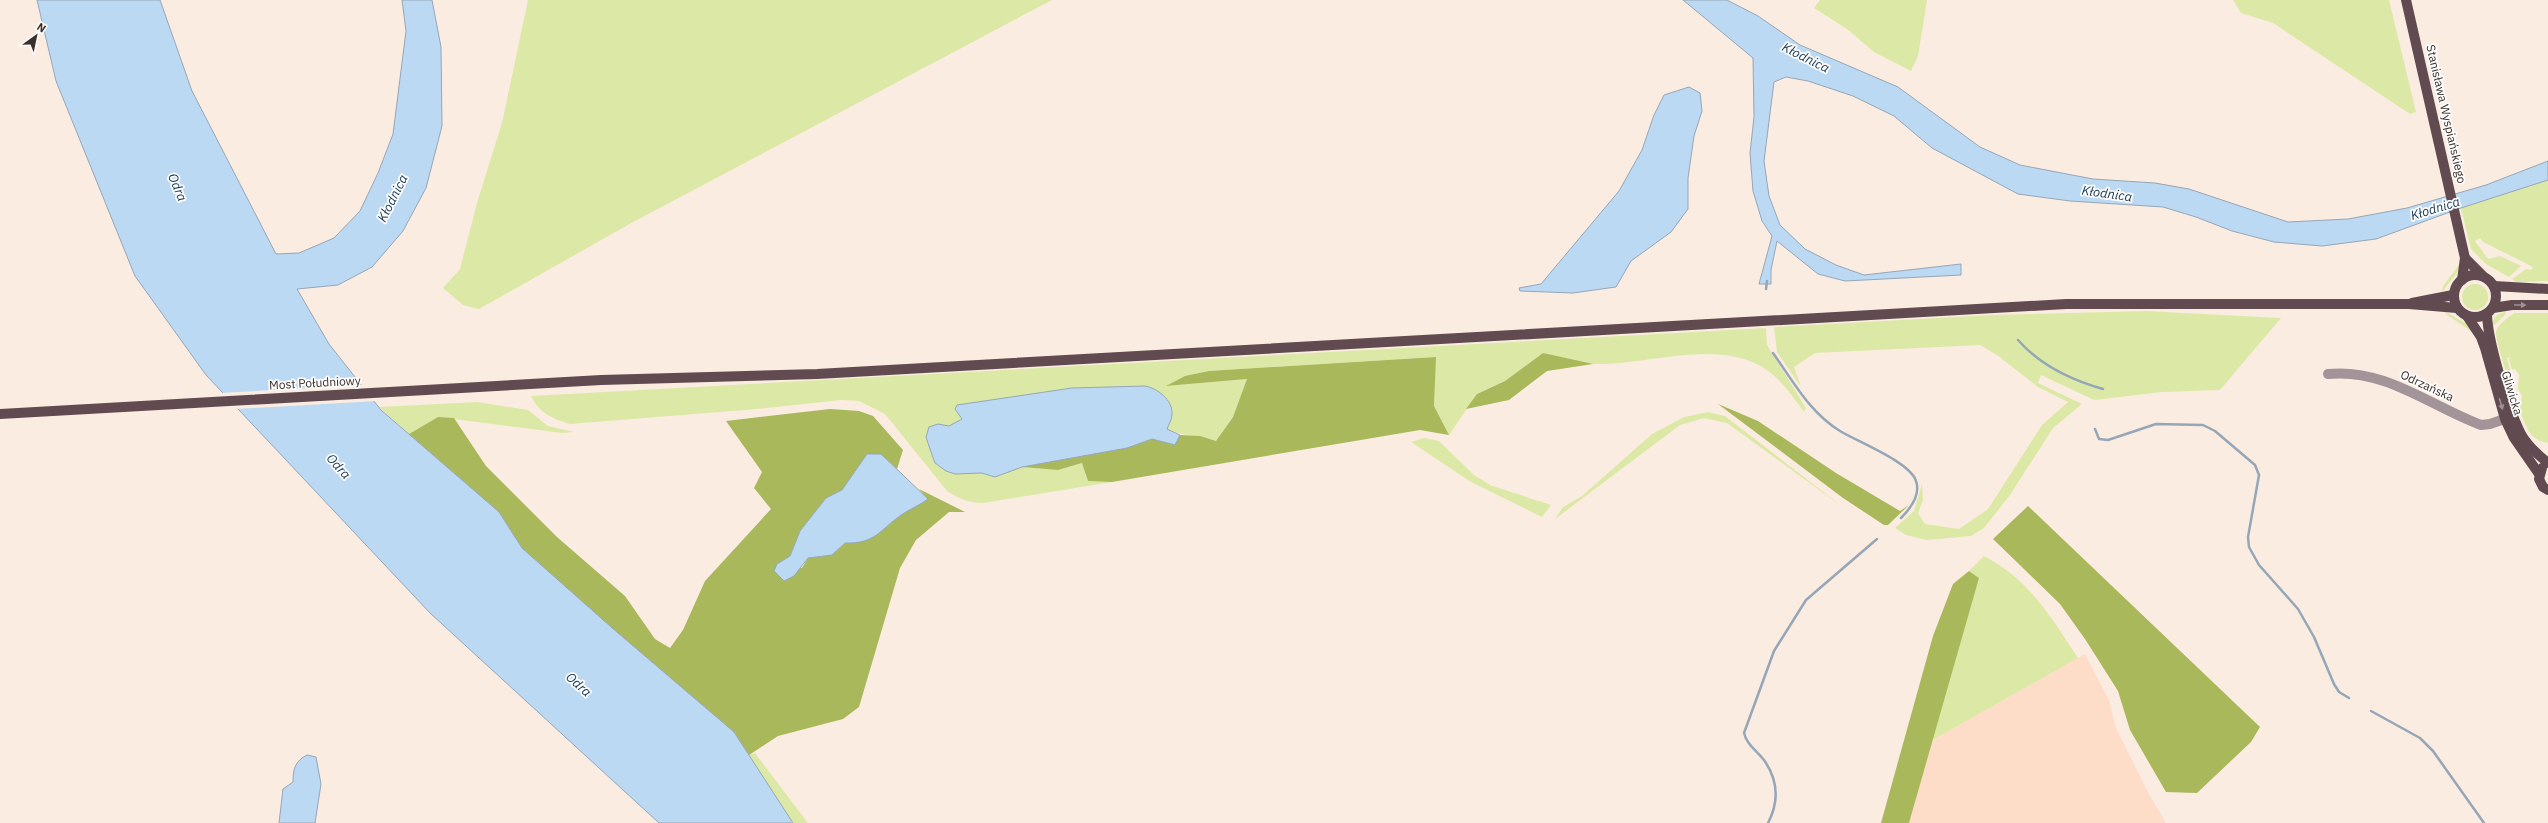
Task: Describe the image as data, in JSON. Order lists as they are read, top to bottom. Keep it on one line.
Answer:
{"streets":{"main road":["Stanisława Wyspiańskiego","Most Południowy","Gliwicka"],"street":["Odrzańska"]},"crossings":[["Stanisława Wyspiańskiego","Gliwicka"],["Odrzańska","Gliwicka"]],"water":["Kłodnica","Odra"],"north":"top right"}
